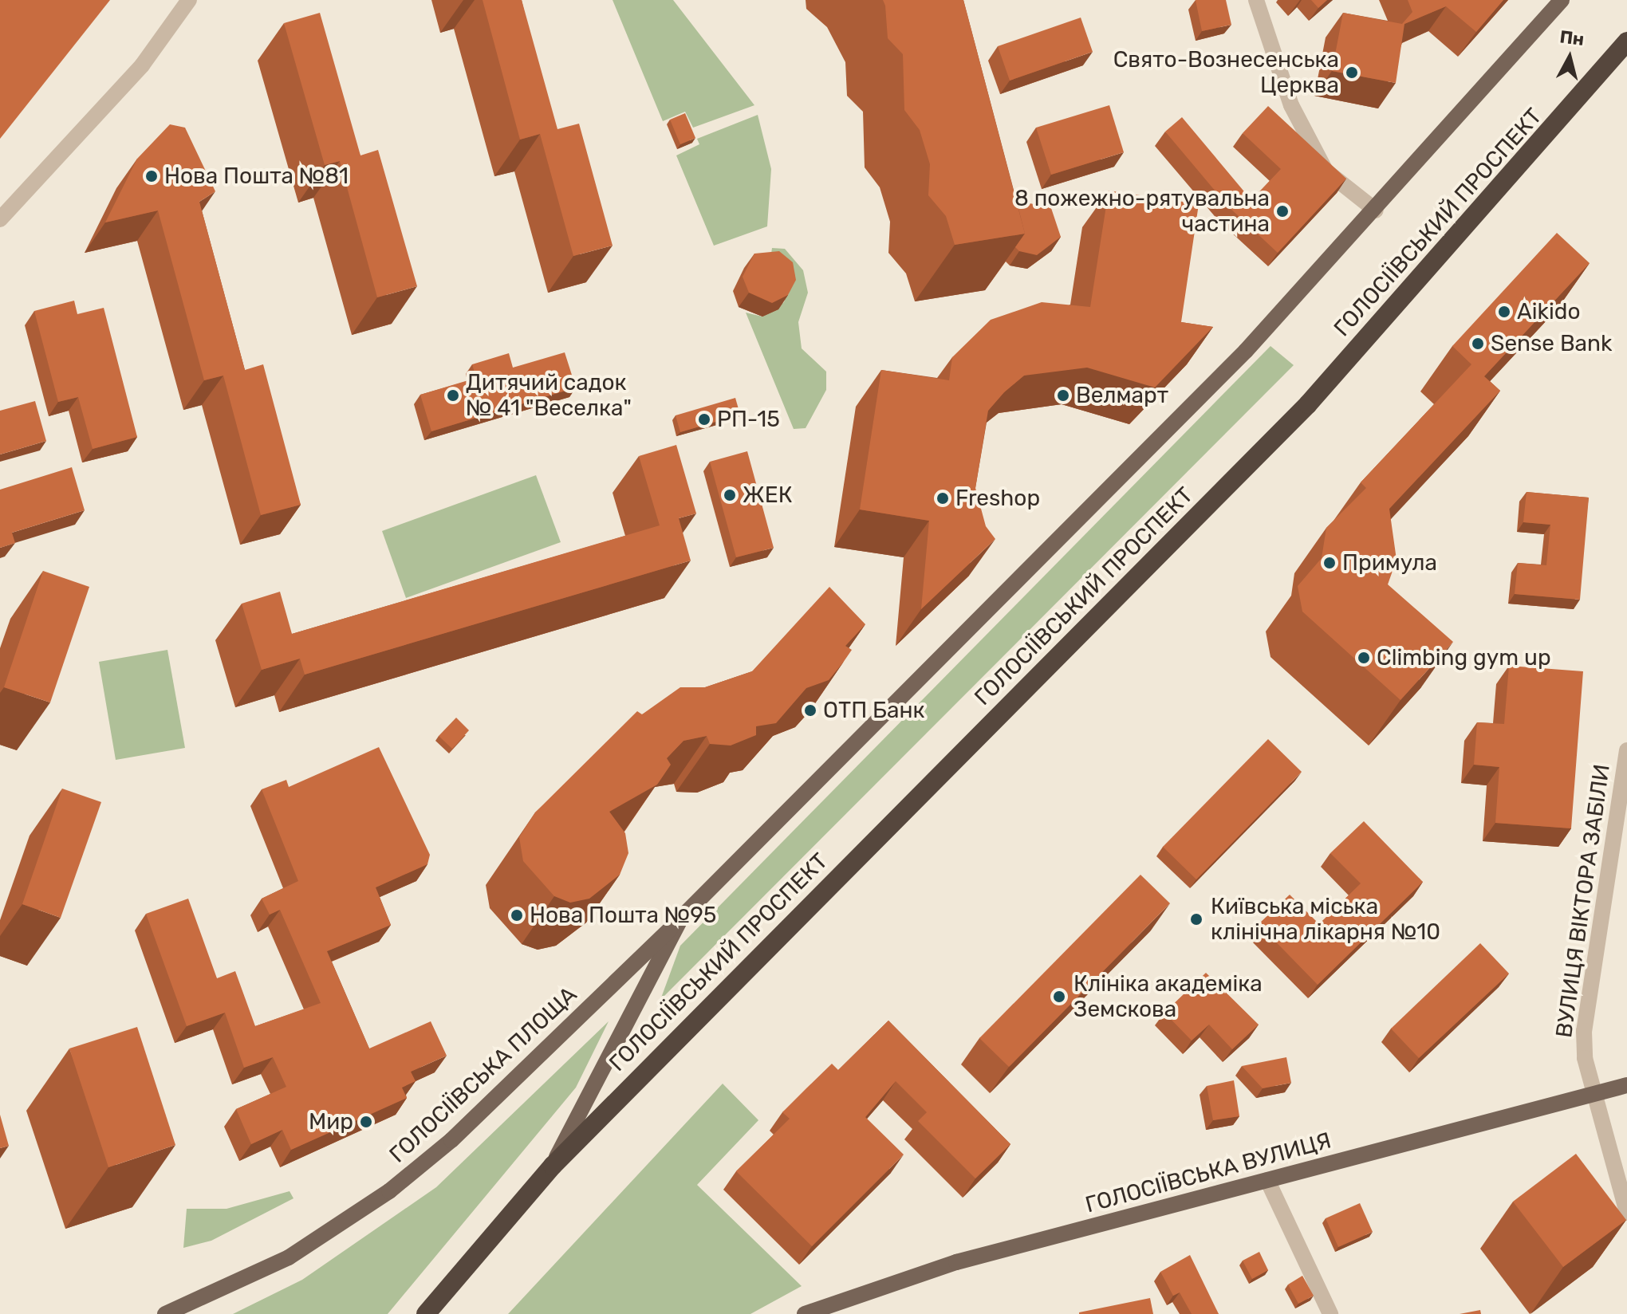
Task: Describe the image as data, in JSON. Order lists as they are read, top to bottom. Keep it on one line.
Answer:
{"streets":{"highway":["ГОЛОСІЇВСЬКИЙ ПРОСПЕКТ"],"main road":["ГОЛОСІЇВСЬКА ПЛОЩА","ГОЛОСІЇВСЬКА ВУЛИЦЯ"],"street":["ВУЛИЦЯ ВІКТОРА ЗАБІЛИ"]},"crossings":[["ГОЛОСІЇВСЬКИЙ ПРОСПЕКТ","ГОЛОСІЇВСЬКА ПЛОЩА"],["ВУЛИЦЯ ВІКТОРА ЗАБІЛИ","ГОЛОСІЇВСЬКА ВУЛИЦЯ"]],"places":["Свято-Вознесенська Церква","Нова Пошта №81","8 пожежно-рятувальна частина","Aikido","Sense Bank","Дитячий садок № 41 \"Веселка\"","Велмарт","РП-15","ЖЕК","Freshop","Примула","Climbing gym up","ОТП Банк","Нова Пошта №95","Київська міська клінічна лікарня №10","Клініка академіка Земскова","Мир"],"north":"top"}
